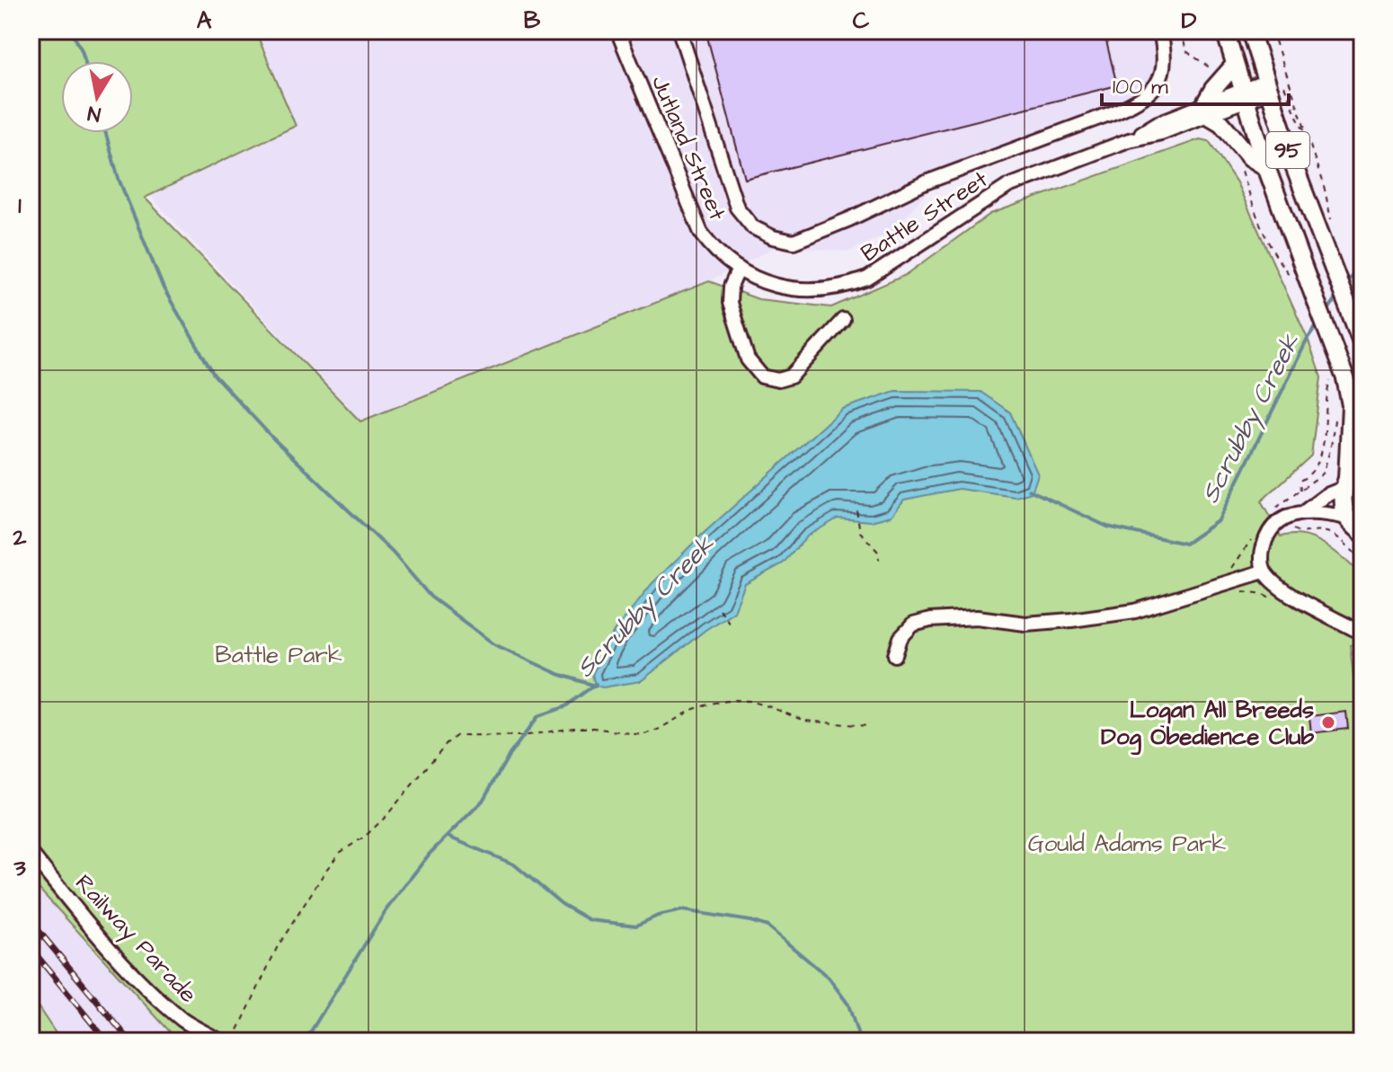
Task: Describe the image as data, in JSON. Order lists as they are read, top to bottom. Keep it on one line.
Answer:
{"streets":{"main road":["95"],"street":["Jutland Street","Battle Street","Railway Parade"]},"crossings":[["Jutland Street","Battle Street"],["95","Battle Street"]],"water":["Scrubby Creek"],"parks":["Battle Park","Gould Adams Park"],"places":["Logan All Breeds Dog Obedience Club"],"scale_bar":"100 m","north":"bottom","grid":{"columns":["A","B","C","D"],"rows":["1","2","3"]}}
